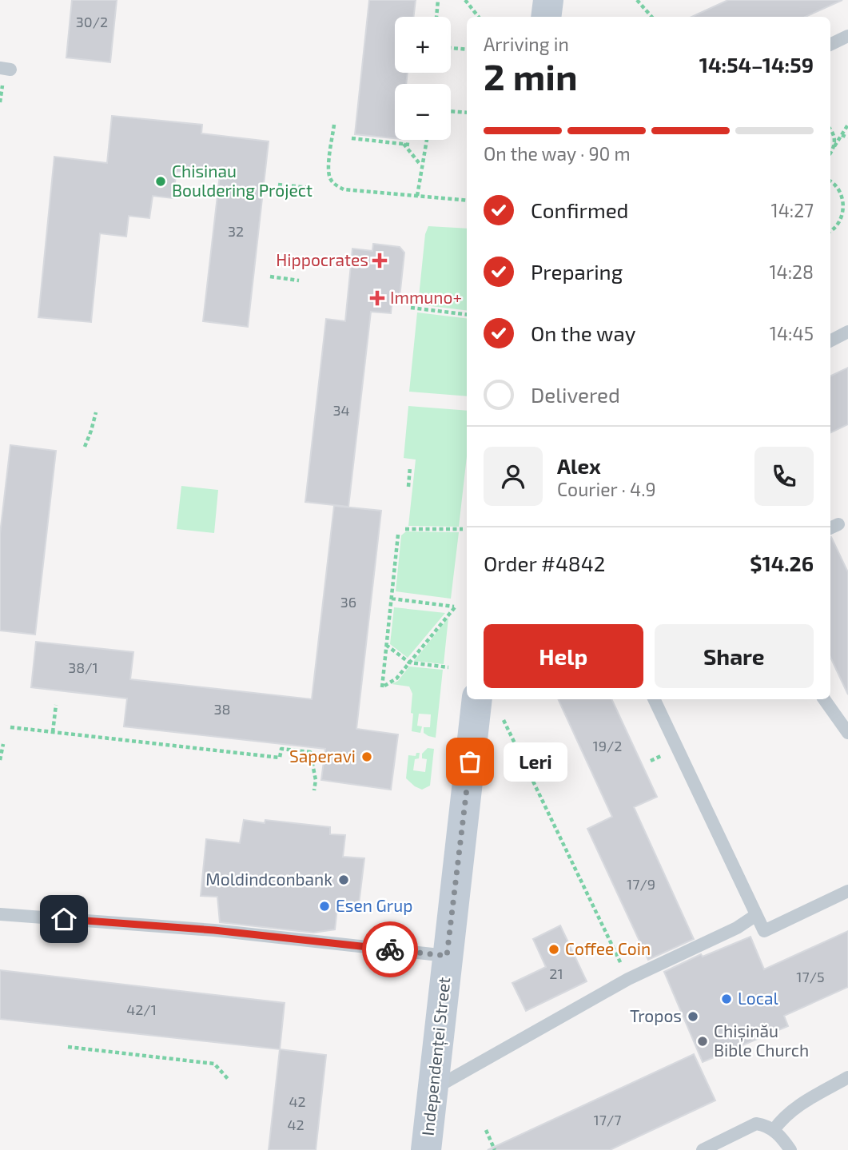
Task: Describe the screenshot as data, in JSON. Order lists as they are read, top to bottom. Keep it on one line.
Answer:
{"streets":{"main road":["Independenței Street"]},"places":{"other":["Chisinau Bouldering Project","Saperavi","Leri","Moldindconbank","Esen Grup","Coffee Coin","Local","Tropos","Chișinău Bible Church"],"health":["Hippocrates","Immuno+"]},"house_numbers":["30/2","32","34","36","38/1","38","19/2","17/9","21","17/5","42/1","42","17/7","42"],"page":{"map_buttons":["+","−"],"heading":["2 min","Arriving in","14:54–14:59"],"panel":["Alex","Courier · 4.9","Order #4842","$14.26"],"bar":"On the way · 90 m","list":[["Confirmed","14:27"],["Preparing","14:28"],["On the way","14:45"],"Delivered"],"buttons":["Help","Share"],"bubble":"Leri"}}
